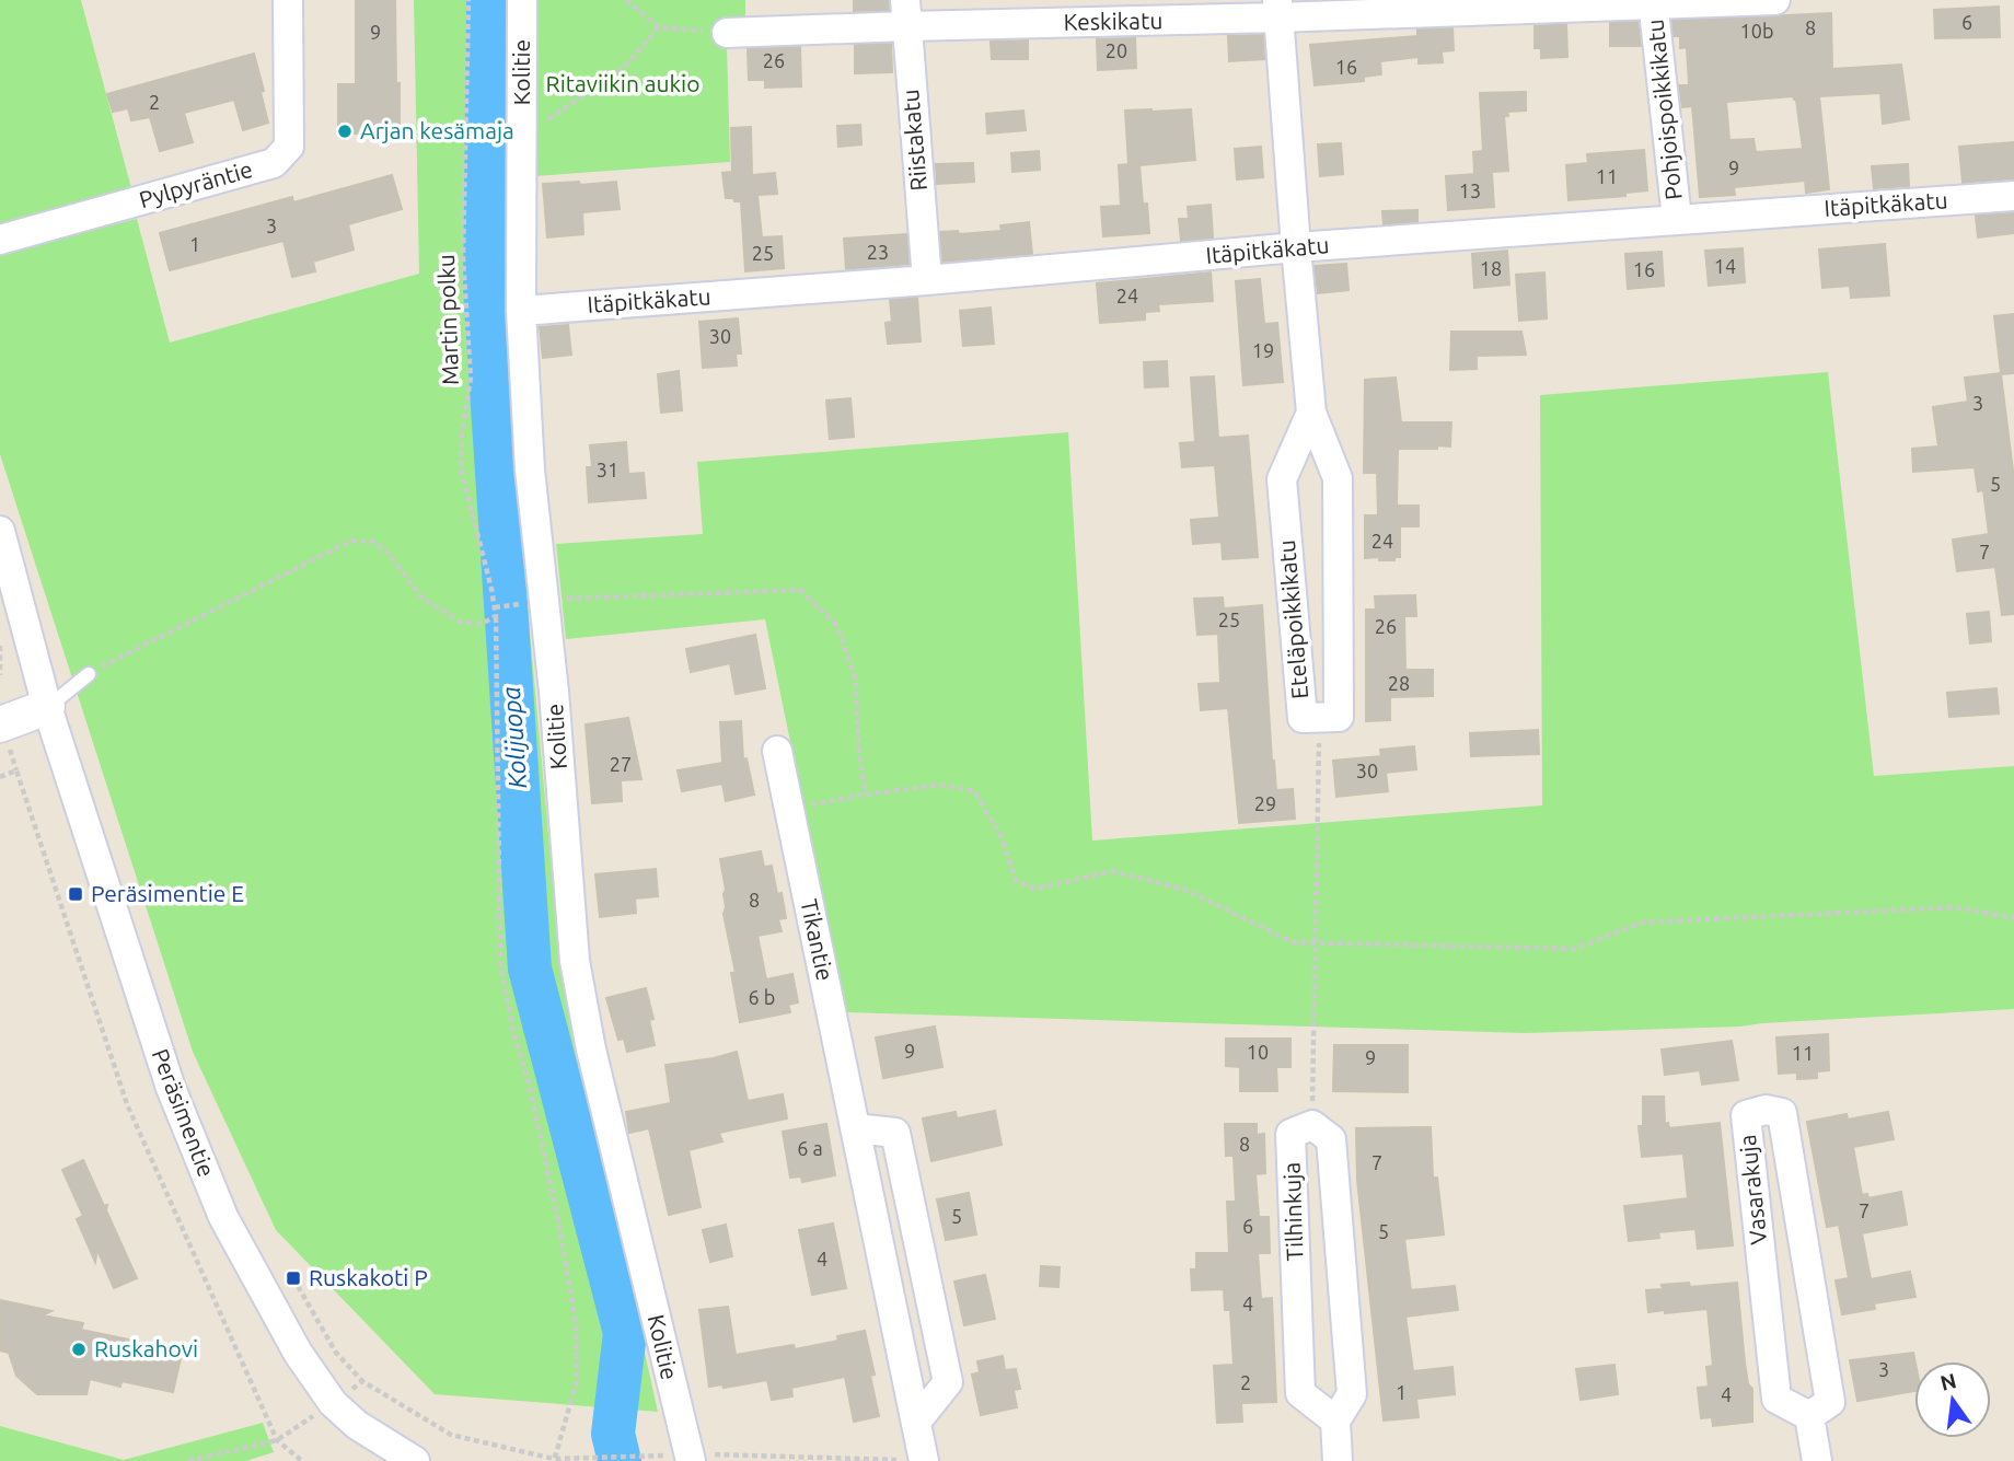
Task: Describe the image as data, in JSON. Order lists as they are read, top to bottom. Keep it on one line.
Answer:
{"streets":{"street":["Keskikatu","Kolitie","Pohjoispoikkikatu","Riistakatu","Pylpyräntie","Itäpitkäkatu","Eteläpoikkikatu","Tikantie","Peräsimentie","Vasarakuja","Tilhinkuja"],"path":["Martin polku"]},"crossings":[["Keskikatu","Pohjoispoikkikatu"],["Keskikatu","Riistakatu"],["Keskikatu","Eteläpoikkikatu"],["Kolitie","Itäpitkäkatu"],["Pohjoispoikkikatu","Itäpitkäkatu"],["Riistakatu","Itäpitkäkatu"],["Itäpitkäkatu","Eteläpoikkikatu"]],"water":["Kolijuopa"],"parks":["Ritaviikin aukio"],"places":{"other":["Arjan kesämaja","Ruskahovi"],"transit":["Peräsimentie E","Ruskakoti P"]},"house_numbers":["6","8","10b","9","20","26","16","2","9","11","13","3","1","23","25","14","18","16","24","30","19","3","31","5","24","7","25","26","28","27","30","29","8","6 b","9","10","11","9","8","6 a","7","7","5","6","5","4","4","3","2","1","4"],"north":"top"}
